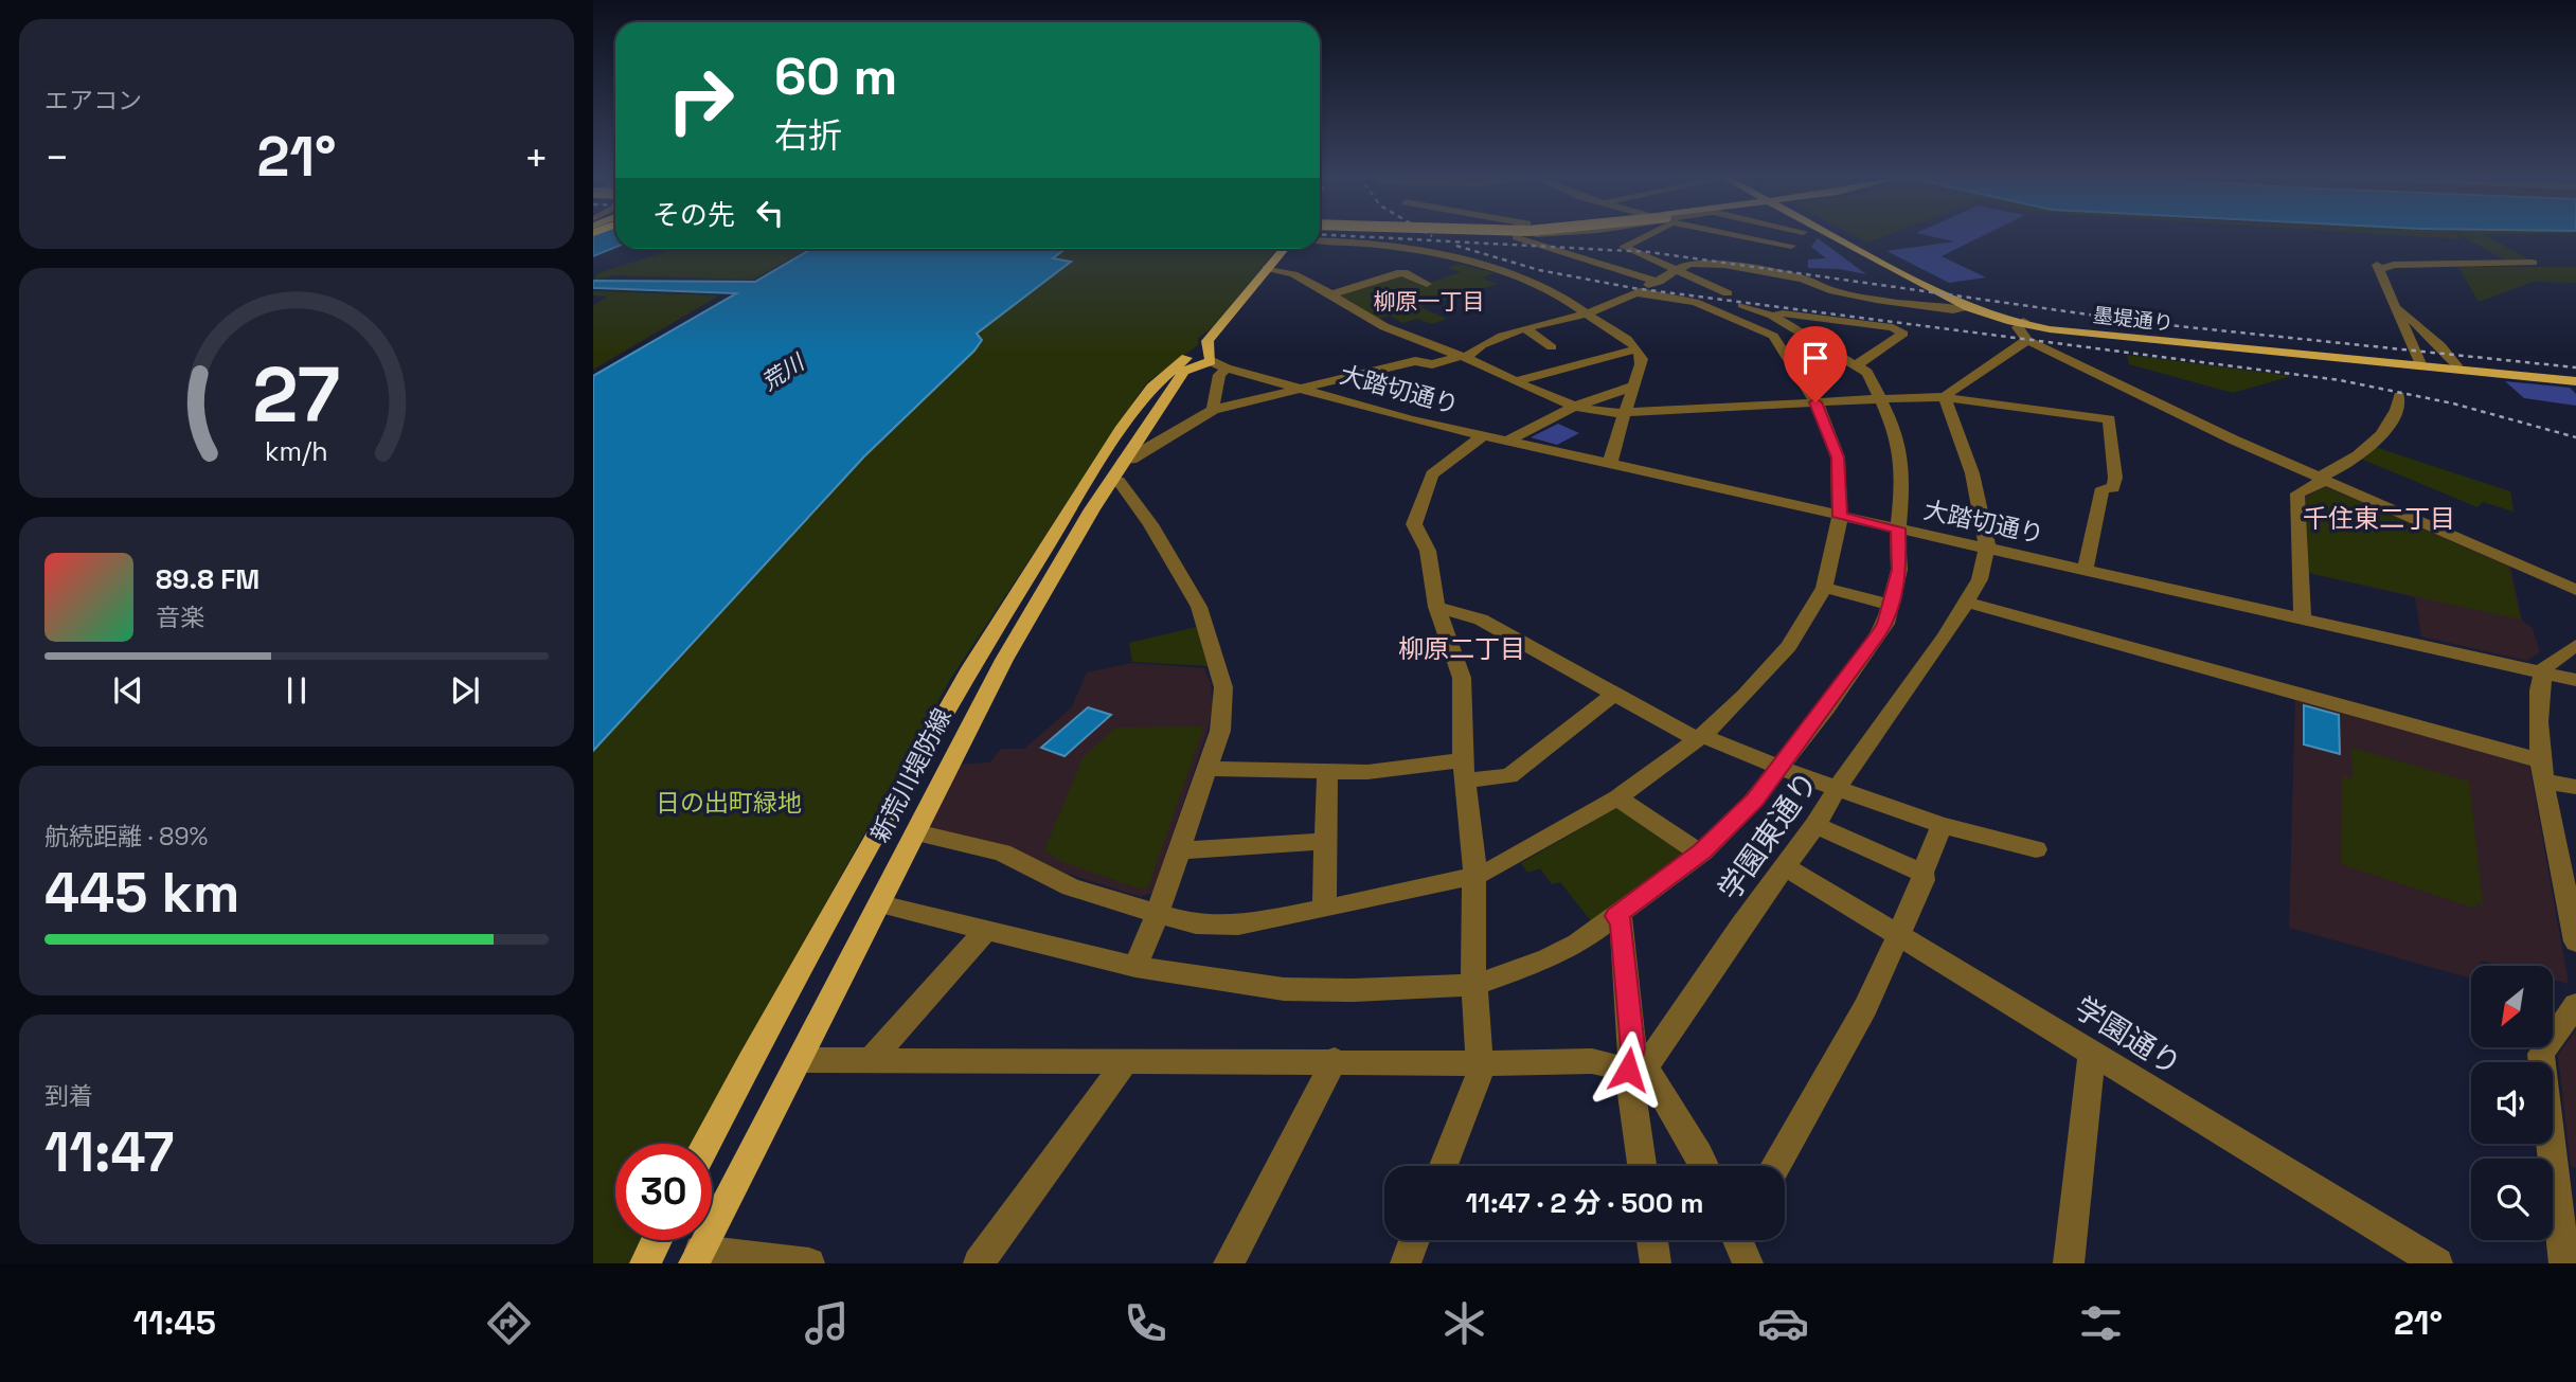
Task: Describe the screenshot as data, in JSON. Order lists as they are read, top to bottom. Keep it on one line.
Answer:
{"streets":{"main road":["墨堤通り","新荒川堤防線"],"street":["大踏切通り","学園東通り","学園通り"]},"crossings":[["大踏切通り","新荒川堤防線"],["大踏切通り","学園東通り"],["学園東通り","学園通り"]],"districts":["柳原一丁目","千住東二丁目","柳原二丁目"],"water":["荒川"],"parks":["日の出町緑地"],"north":"bottom left","page":{"tile":["エアコン",["航続距離 · 89%","445 km"],["到着","11:47"]],"turn":["60 m","右折"],"heat":["−","21°","+"],"then":"その先","song":["89.8 FM","音楽"],"limit":"30","trip":"11:47 · 2 分 · 500 m","tabs":["11:45","21°"],"gauge":["27","km/h"]}}
